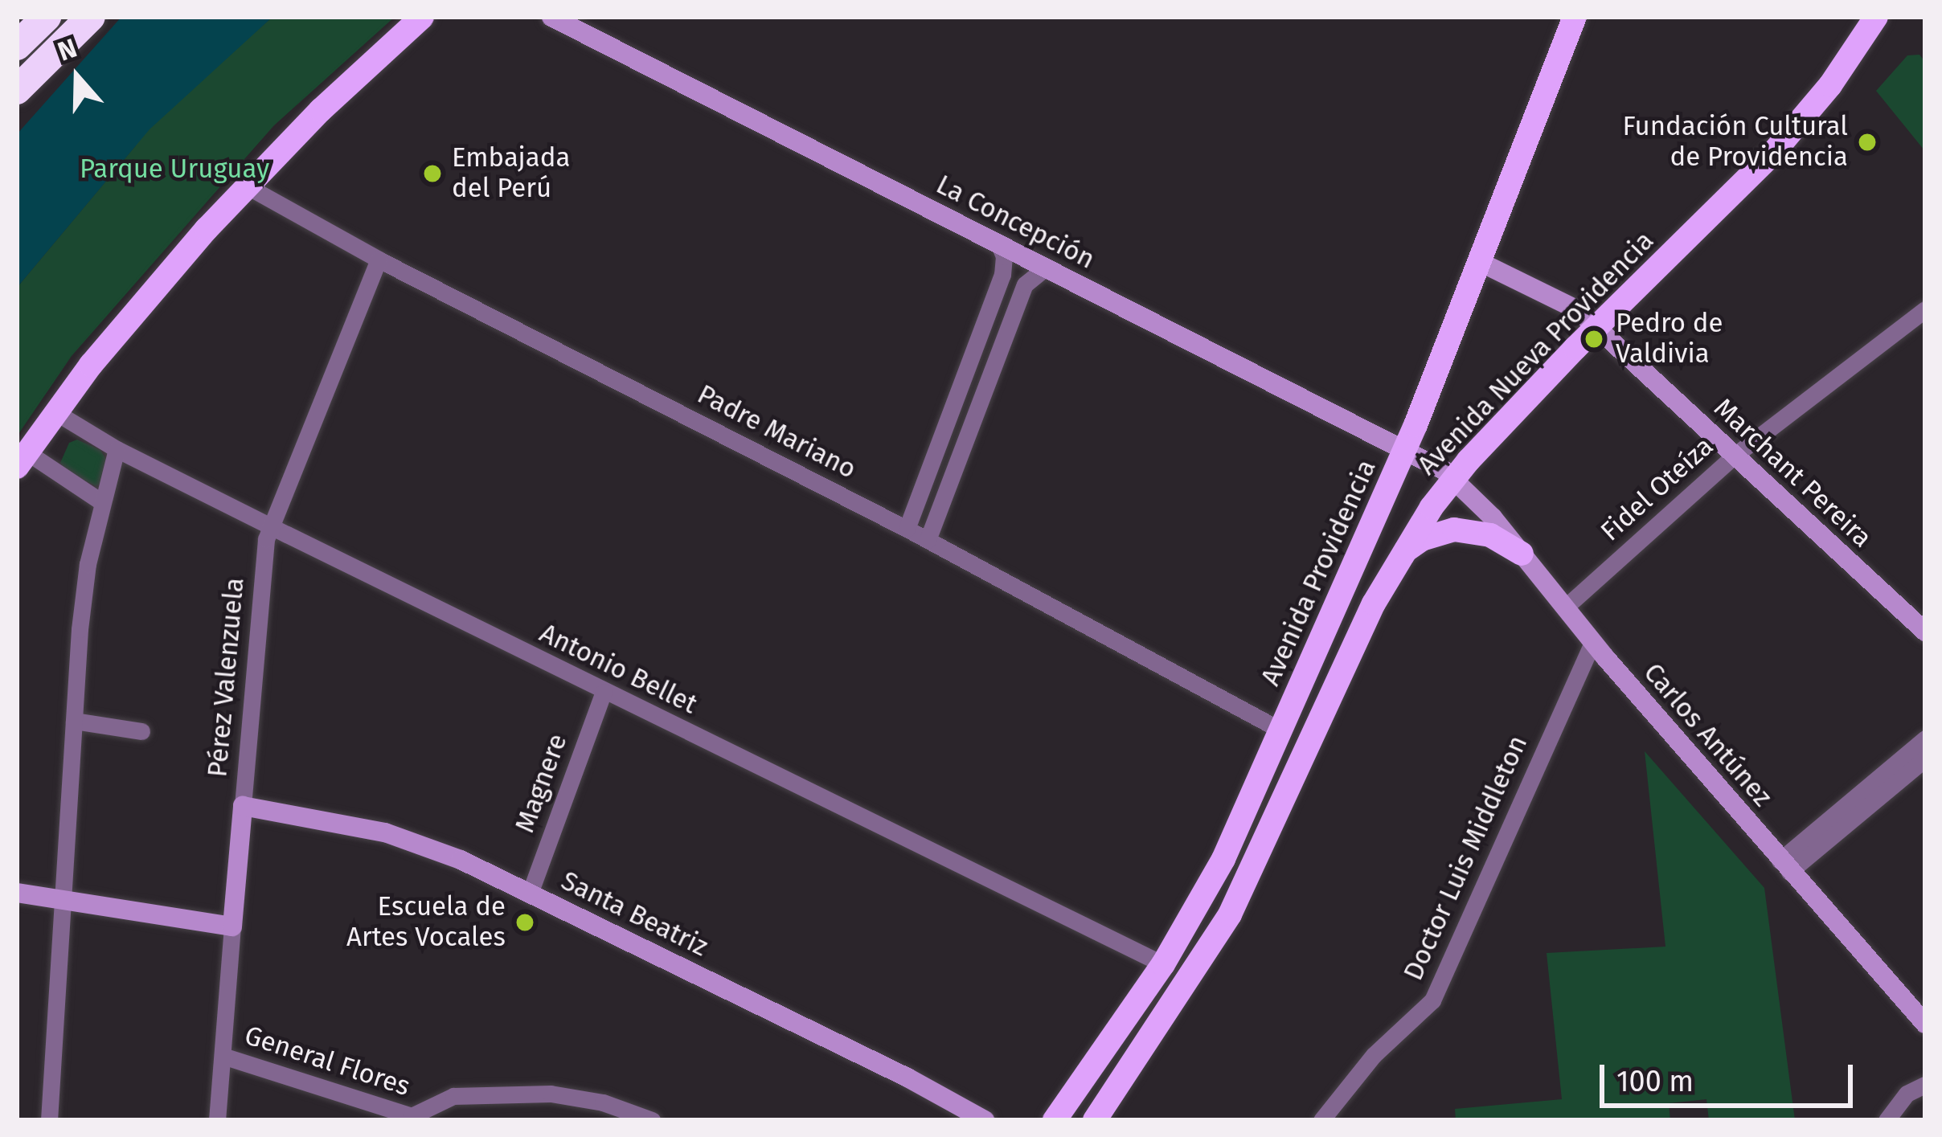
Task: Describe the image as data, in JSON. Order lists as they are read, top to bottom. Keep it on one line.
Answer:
{"streets":{"main road":["Avenida Nueva Providencia","Avenida Providencia"],"street":["La Concepción","Padre Mariano","Marchant Pereira","Fidel Oteíza","Antonio Bellet","Pérez Valenzuela","Carlos Antúnez","Magnere","Doctor Luis Middleton","Santa Beatriz","General Flores"]},"crossings":[["La Concepción","Avenida Nueva Providencia"],["La Concepción","Avenida Providencia"],["La Concepción","Carlos Antúnez"],["Avenida Nueva Providencia","Marchant Pereira"],["Avenida Nueva Providencia","Carlos Antúnez"],["Padre Mariano","Avenida Providencia"],["Padre Mariano","Pérez Valenzuela"],["Marchant Pereira","Fidel Oteíza"],["Marchant Pereira","Avenida Providencia"],["Fidel Oteíza","Carlos Antúnez"],["Avenida Providencia","Antonio Bellet"],["Antonio Bellet","Pérez Valenzuela"],["Antonio Bellet","Magnere"],["Pérez Valenzuela","Santa Beatriz"],["Pérez Valenzuela","General Flores"],["Carlos Antúnez","Doctor Luis Middleton"],["Magnere","Santa Beatriz"]],"parks":["Parque Uruguay"],"places":["Fundación Cultural de Providencia","Embajada del Perú","Pedro de Valdivia","Escuela de Artes Vocales"],"scale_bar":"100 m","north":"top"}
